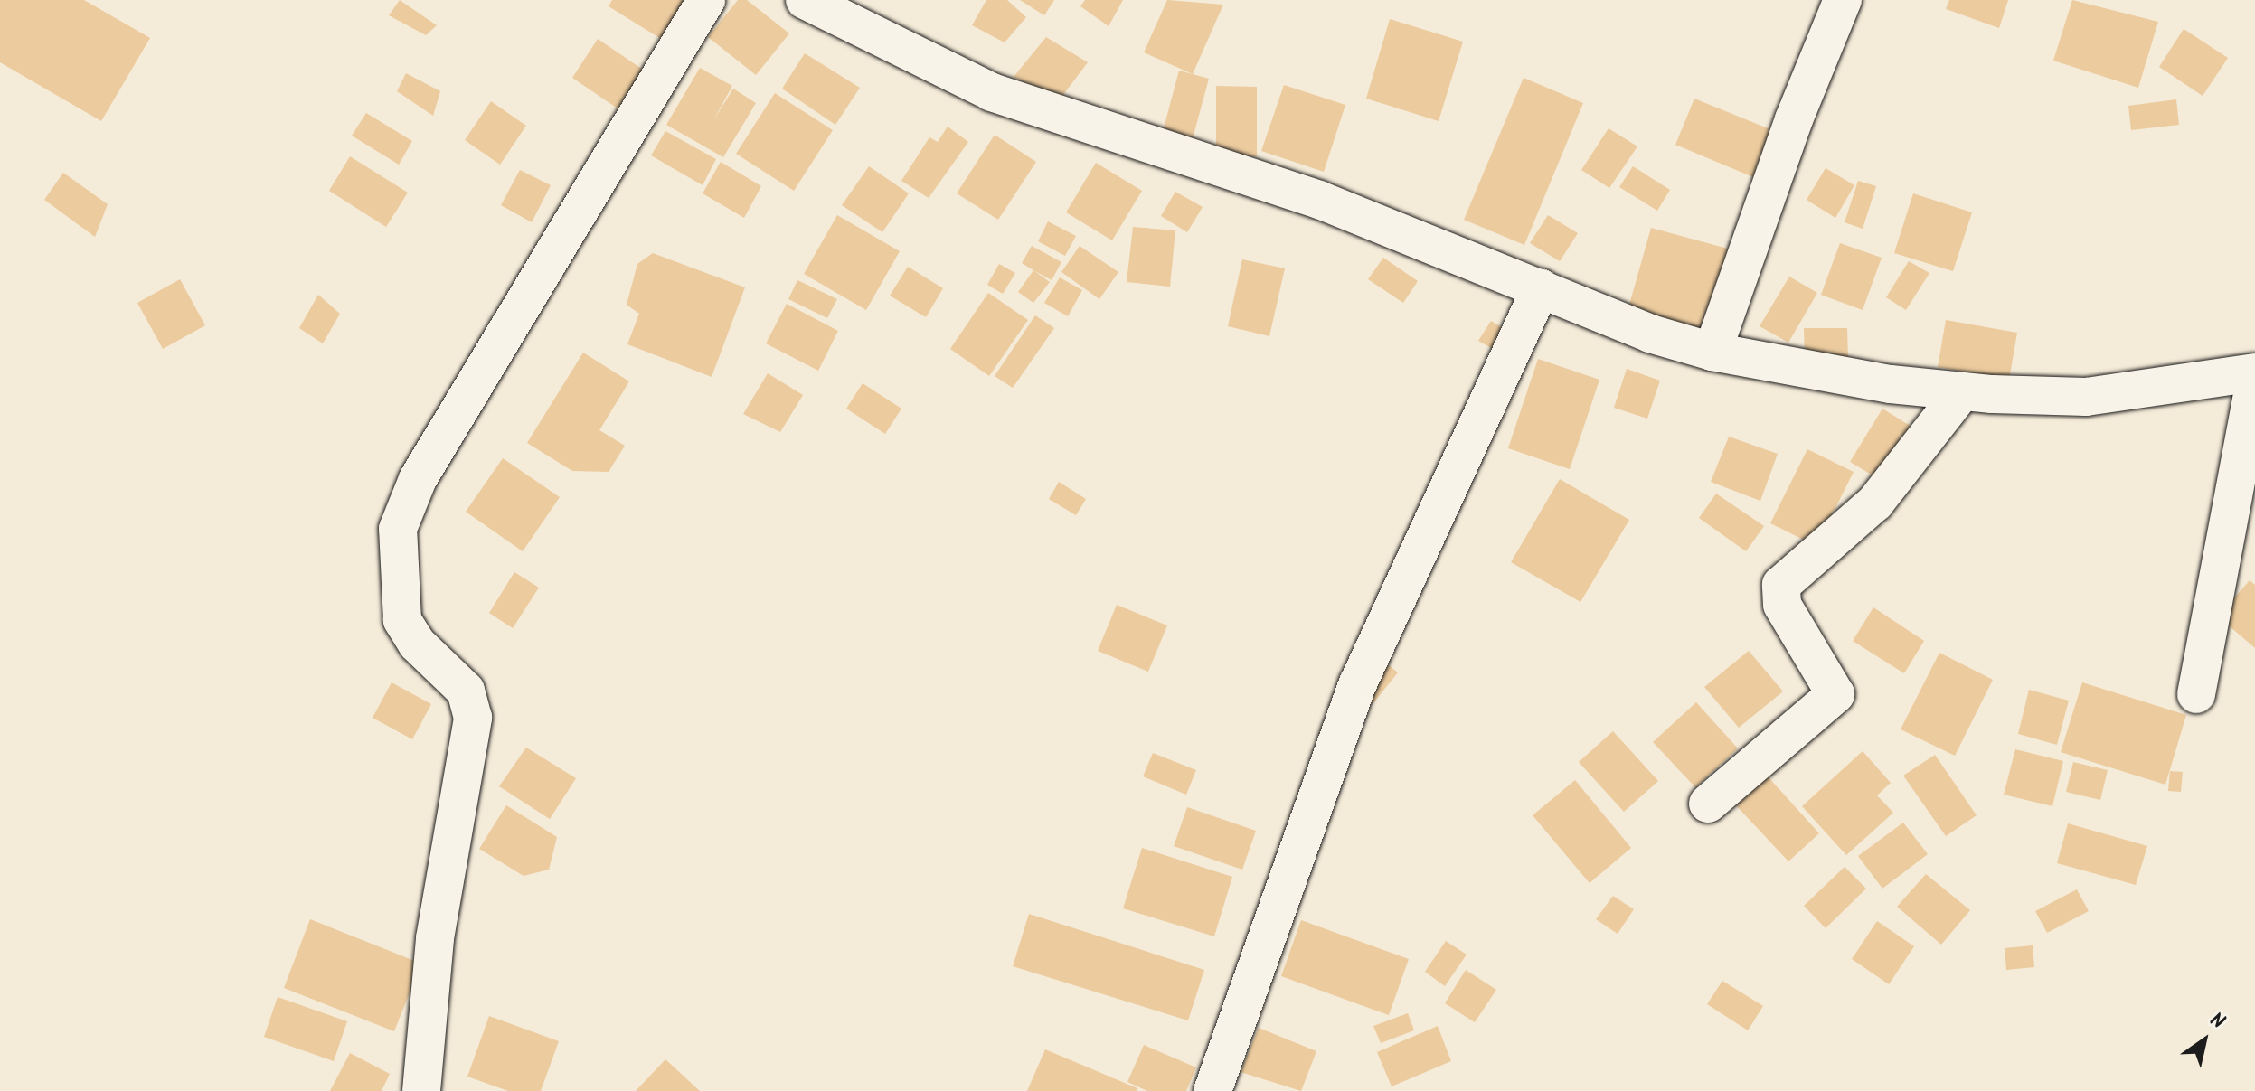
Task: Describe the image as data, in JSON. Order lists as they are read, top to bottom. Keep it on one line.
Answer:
{"north":"top right"}
